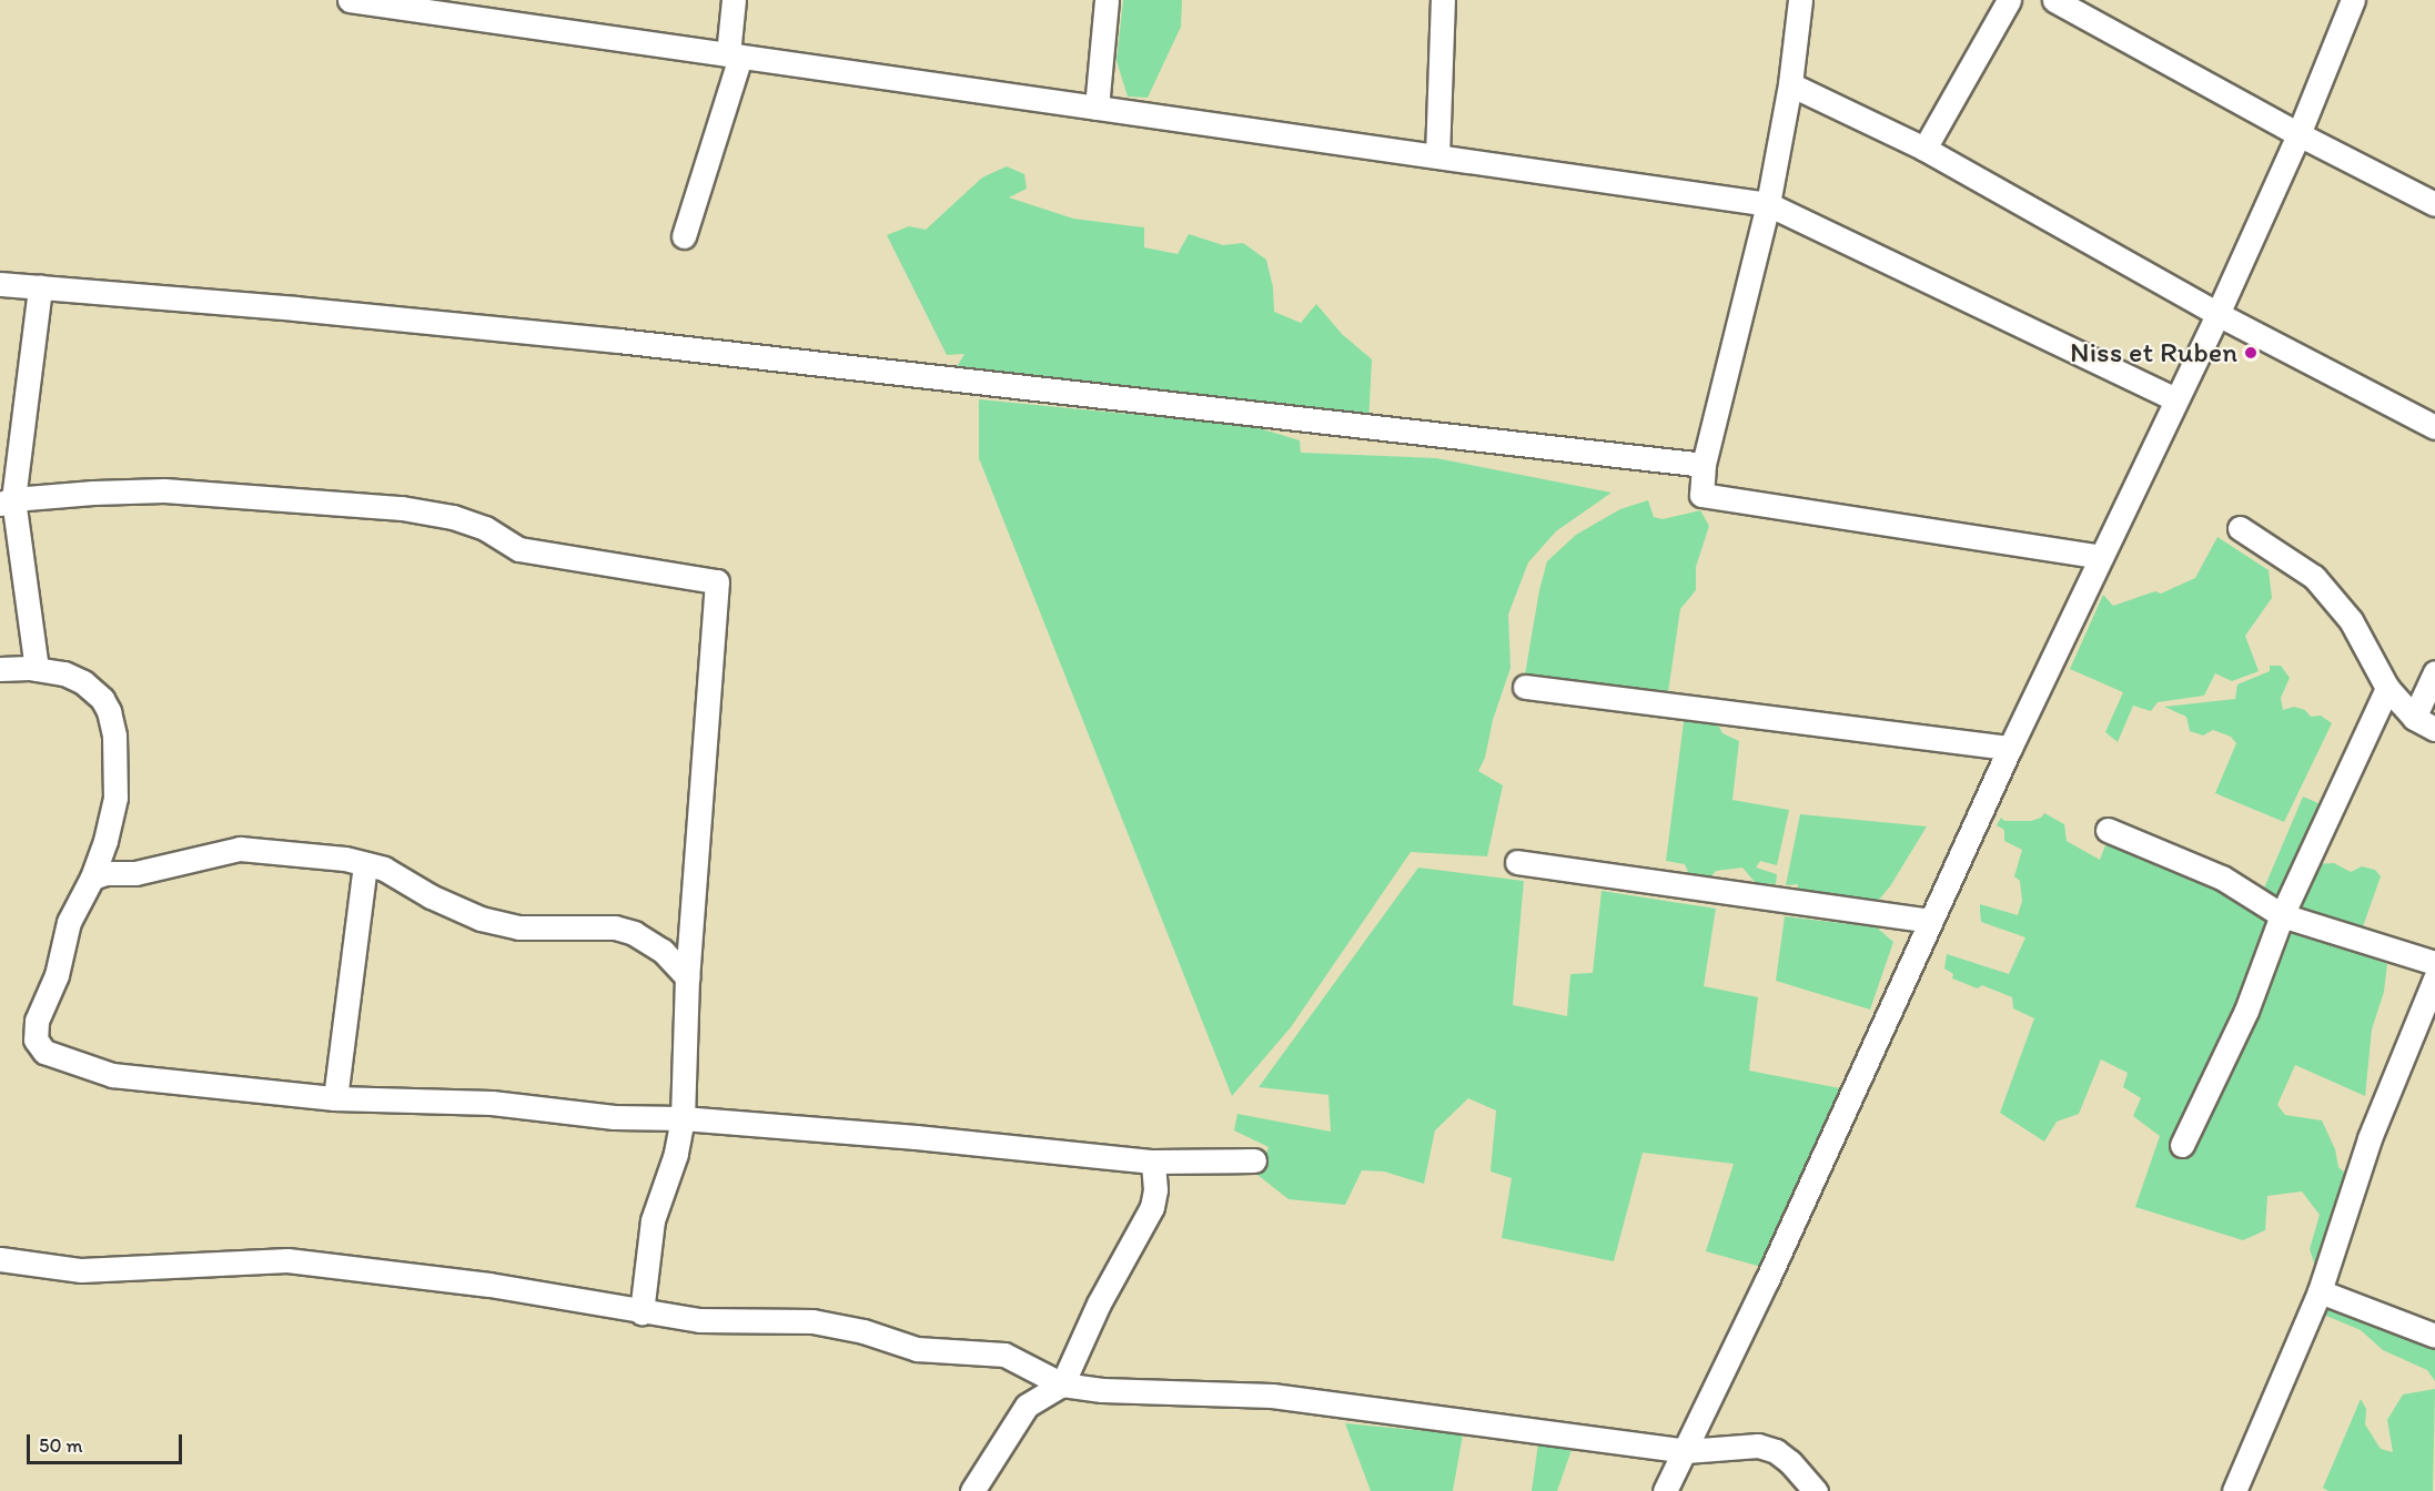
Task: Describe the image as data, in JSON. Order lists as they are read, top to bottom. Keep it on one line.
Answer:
{"places":["Niss et Ruben"],"scale_bar":"50 m"}
